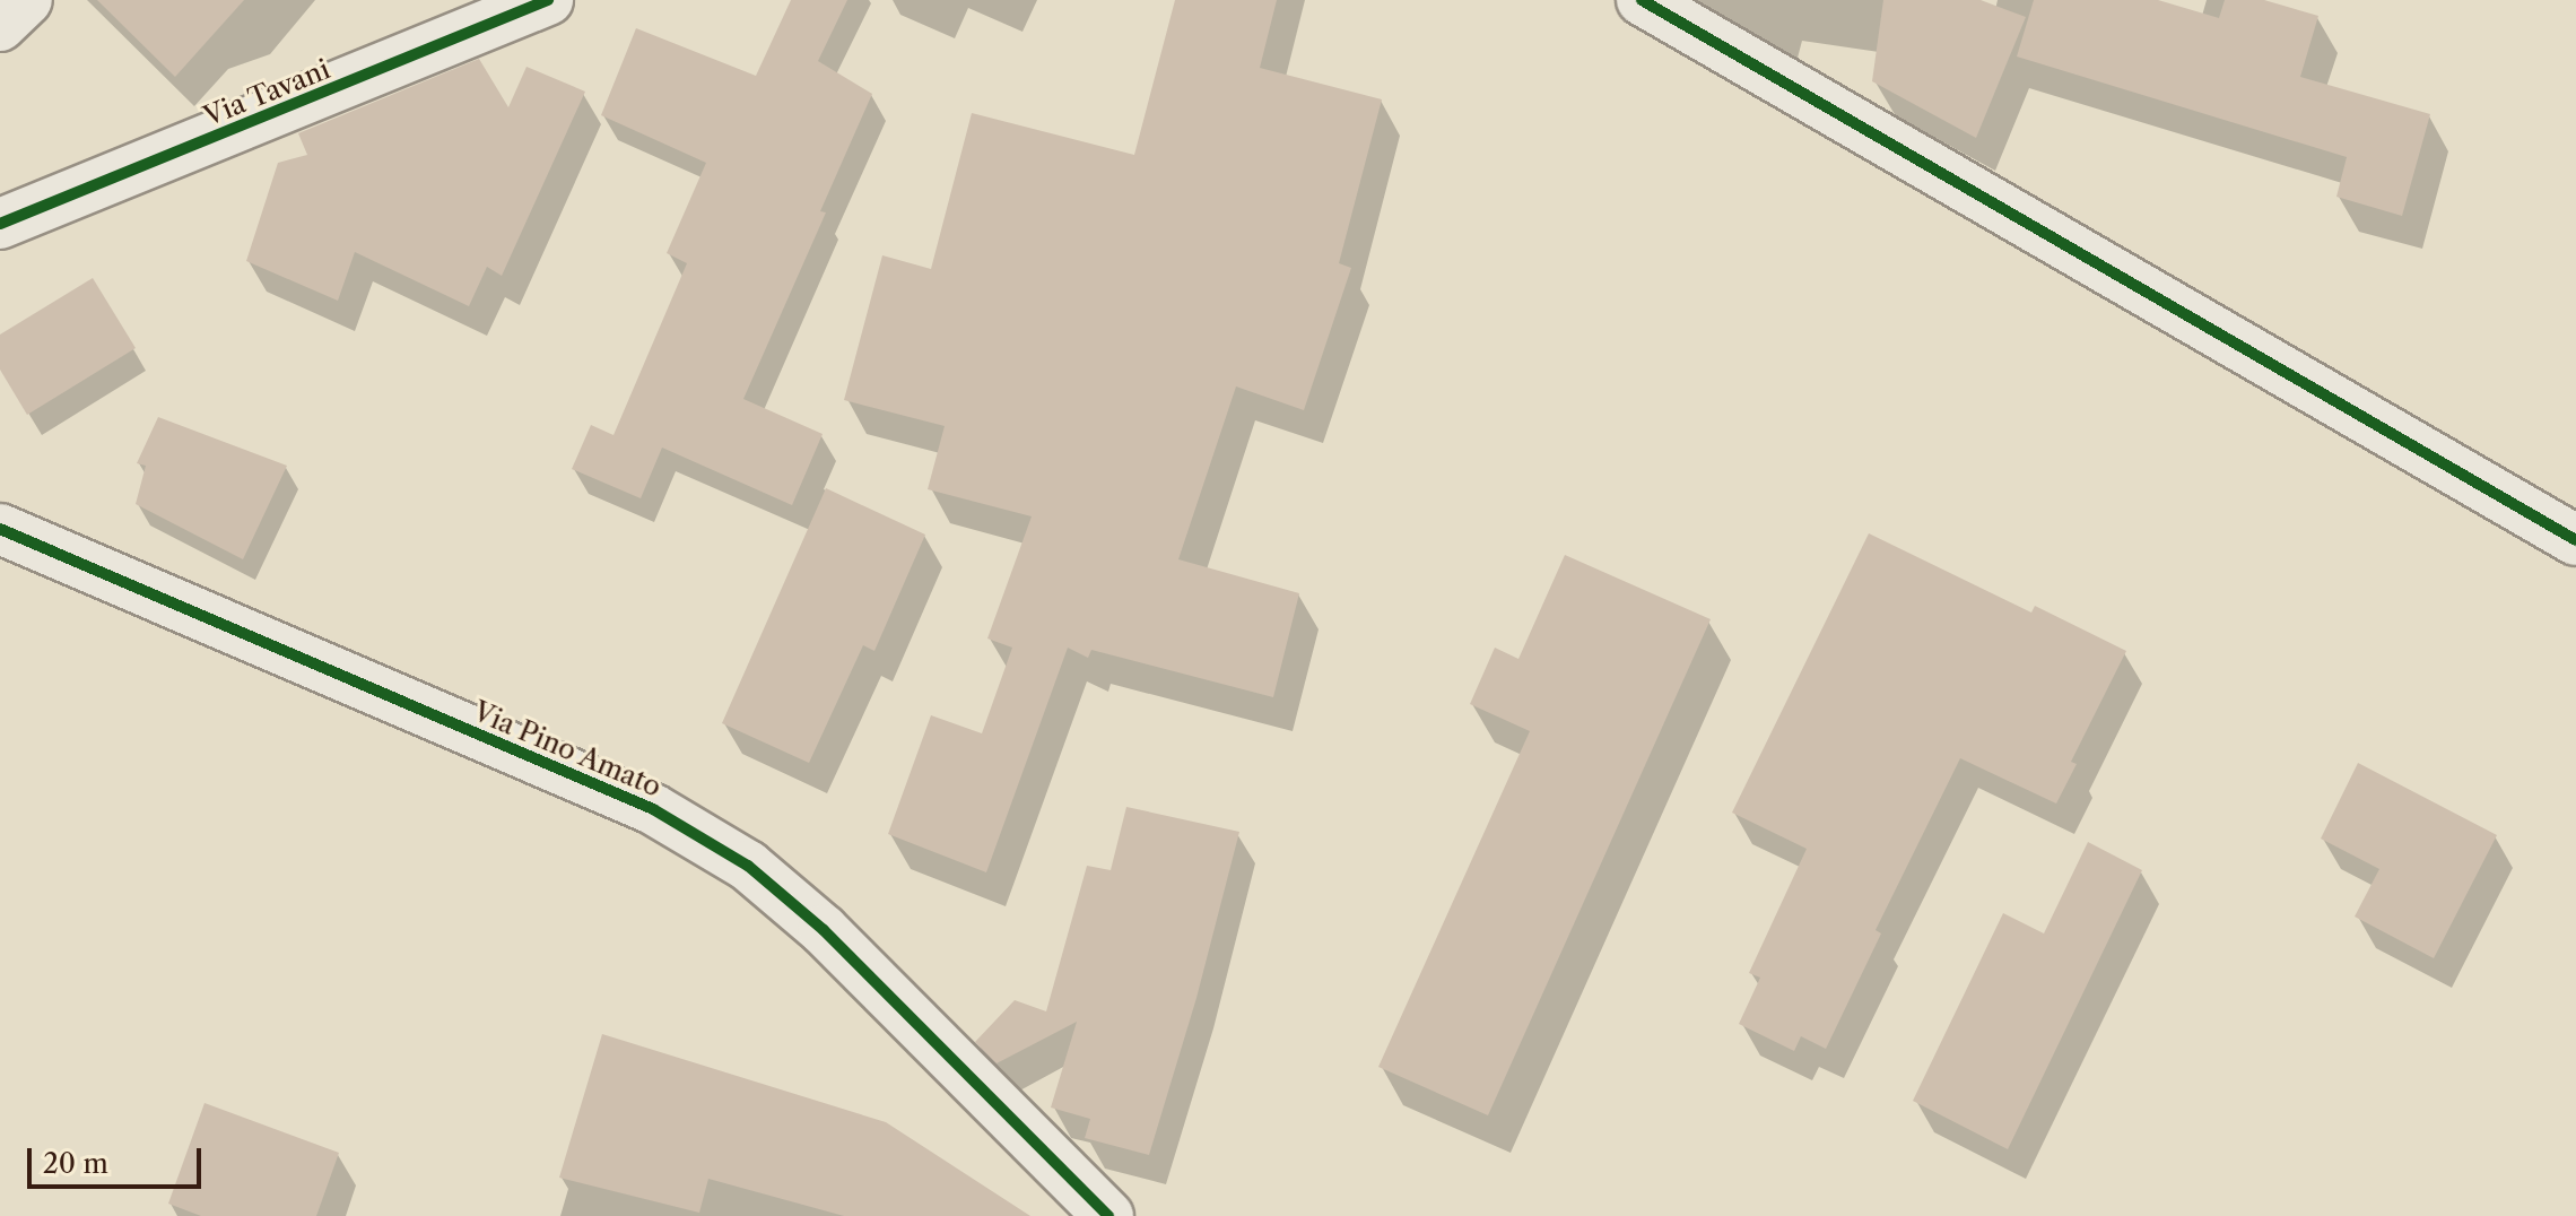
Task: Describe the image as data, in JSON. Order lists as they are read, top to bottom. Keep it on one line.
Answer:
{"streets":{"street":["Via Tavani","Via Pino Amato"]},"scale_bar":"20 m"}
